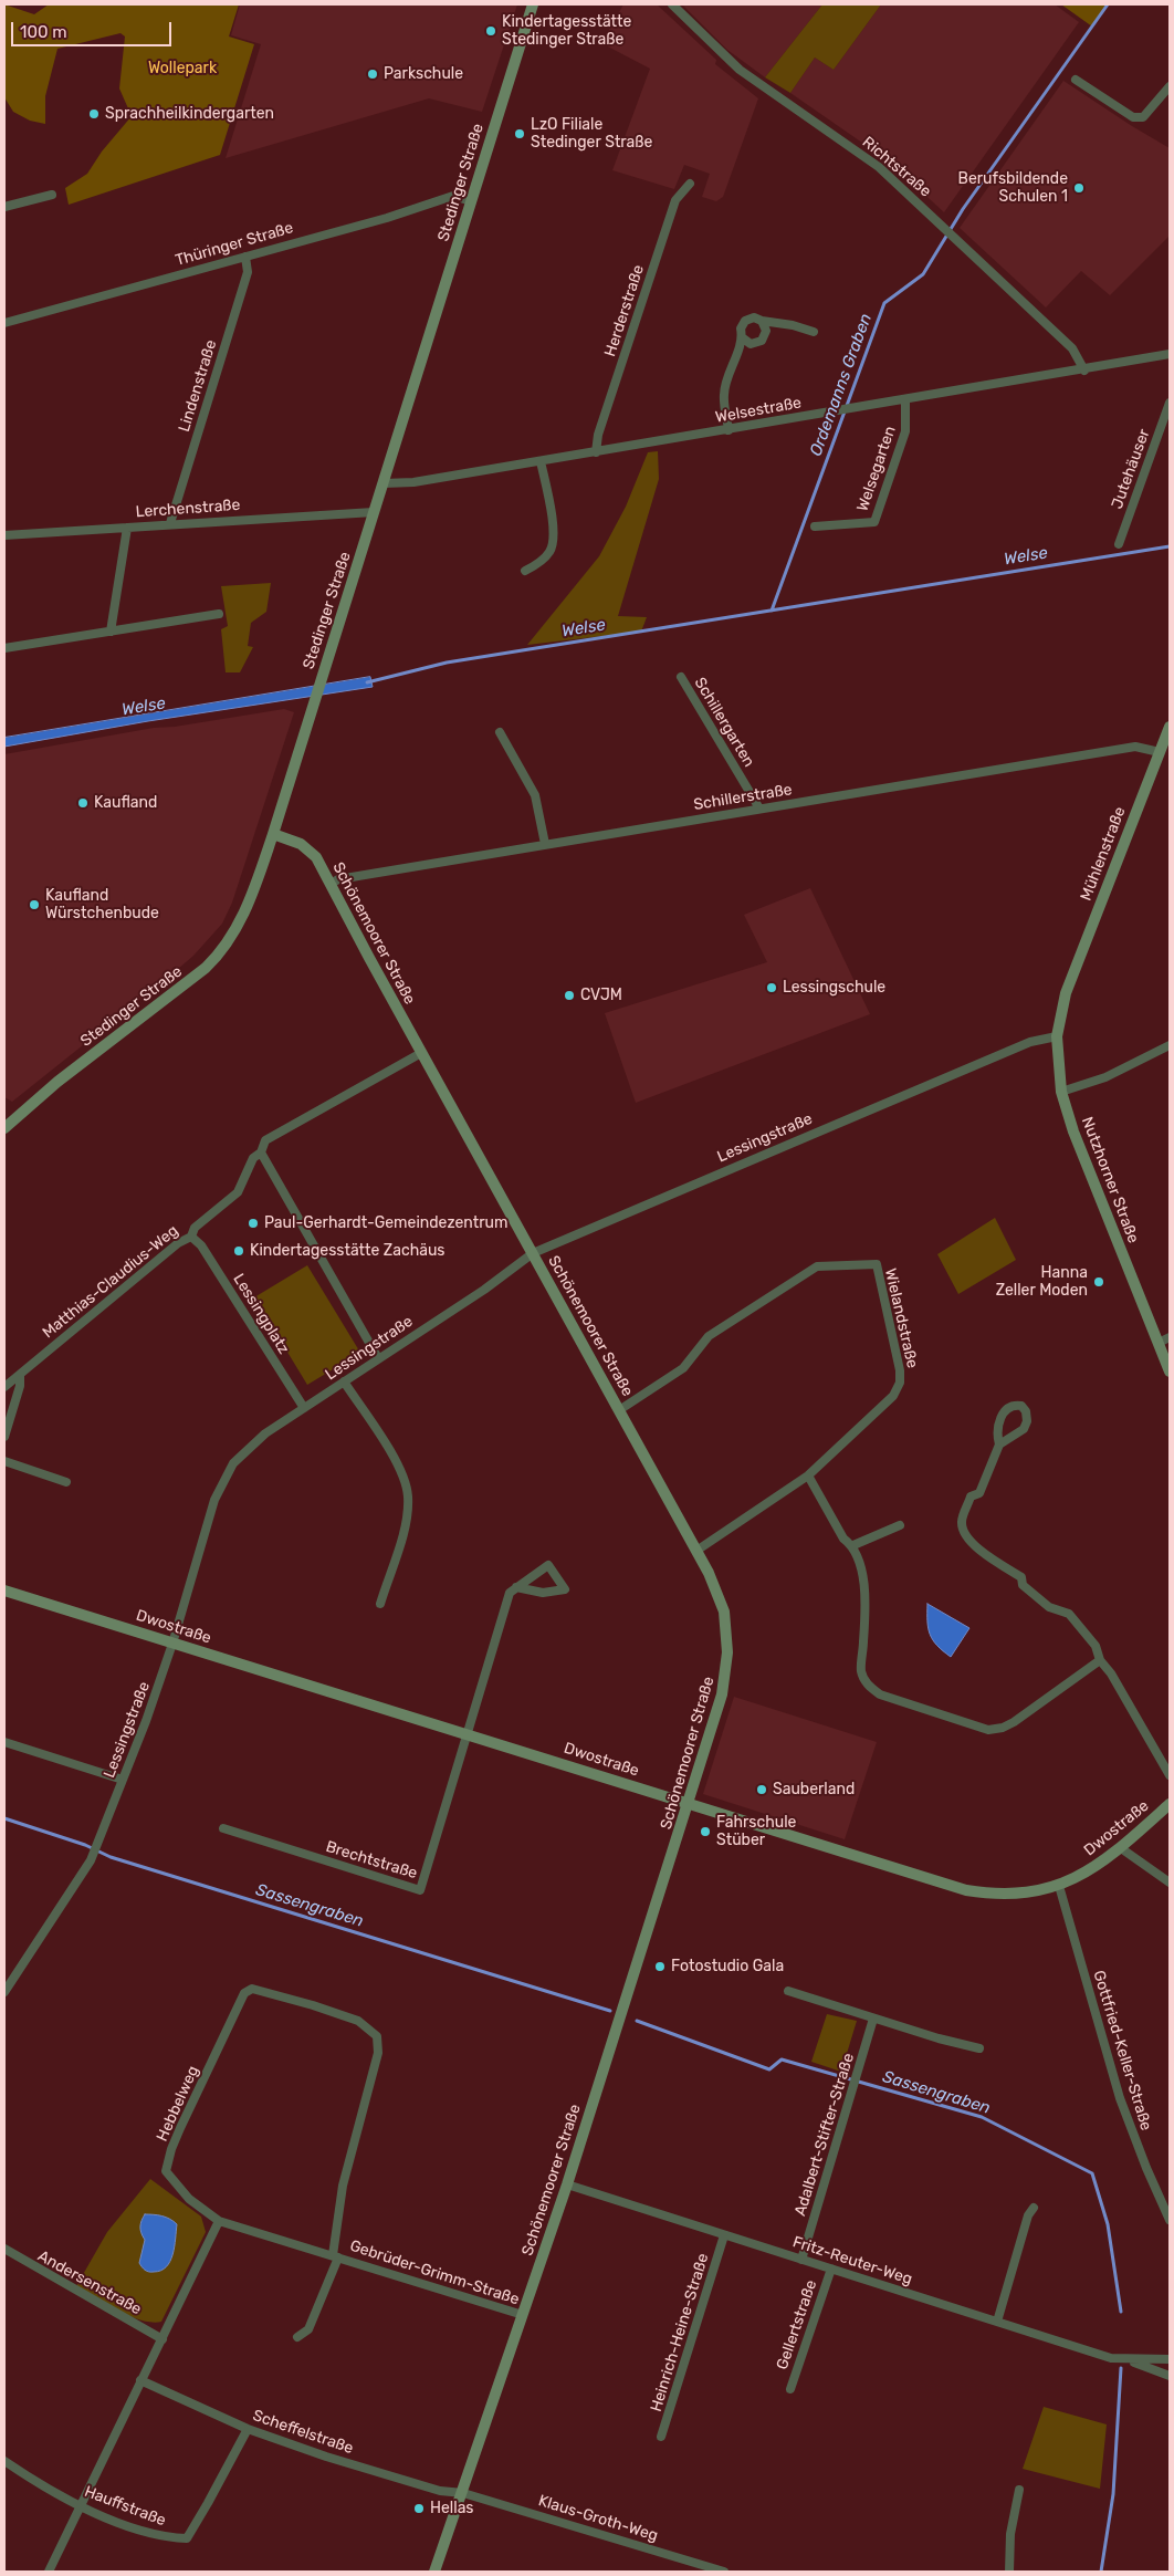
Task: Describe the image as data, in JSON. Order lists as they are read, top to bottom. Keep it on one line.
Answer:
{"streets":{"street":["Richtstraße","Stedinger Straße","Thüringer Straße","Herderstraße","Lindenstraße","Welsestraße","Welsegarten","Jutehäuser","Lerchenstraße","Schillergarten","Schillerstraße","Mühlenstraße","Schönemoorer Straße","Lessingstraße","Nutzhorner Straße","Matthias-Claudius-Weg","Lessingplatz","Wielandstraße","Dwostraße","Brechtstraße","Gottfried-Keller-Straße","Hebbelweg","Adalbert-Stifter-Straße","Fritz-Reuter-Weg","Gebrüder-Grimm-Straße","Andersenstraße","Gellertstraße","Heinrich-Heine-Straße","Scheffelstraße","Hauffstraße","Klaus-Groth-Weg"]},"crossings":[["Richtstraße","Welsestraße"],["Stedinger Straße","Thüringer Straße"],["Stedinger Straße","Welsestraße"],["Stedinger Straße","Lerchenstraße"],["Stedinger Straße","Schönemoorer Straße"],["Thüringer Straße","Lindenstraße"],["Herderstraße","Welsestraße"],["Lindenstraße","Lerchenstraße"],["Welsestraße","Welsegarten"],["Schillergarten","Schillerstraße"],["Schillerstraße","Mühlenstraße"],["Schillerstraße","Schönemoorer Straße"],["Mühlenstraße","Nutzhorner Straße"],["Schönemoorer Straße","Lessingstraße"],["Schönemoorer Straße","Matthias-Claudius-Weg"],["Schönemoorer Straße","Wielandstraße"],["Schönemoorer Straße","Dwostraße"],["Schönemoorer Straße","Fritz-Reuter-Weg"],["Schönemoorer Straße","Gebrüder-Grimm-Straße"],["Schönemoorer Straße","Scheffelstraße"],["Schönemoorer Straße","Klaus-Groth-Weg"],["Lessingstraße","Nutzhorner Straße"],["Lessingstraße","Lessingplatz"],["Lessingstraße","Dwostraße"],["Matthias-Claudius-Weg","Lessingplatz"],["Dwostraße","Brechtstraße"],["Dwostraße","Gottfried-Keller-Straße"],["Hebbelweg","Gebrüder-Grimm-Straße"],["Adalbert-Stifter-Straße","Fritz-Reuter-Weg"],["Fritz-Reuter-Weg","Gellertstraße"],["Fritz-Reuter-Weg","Heinrich-Heine-Straße"],["Scheffelstraße","Hauffstraße"],["Scheffelstraße","Klaus-Groth-Weg"]],"water":["Ordemanns Graben","Welse","Sassengraben"],"parks":["Wollepark"],"places":["Kindertagesstätte Stedinger Straße","Parkschule","Sprachheilkindergarten","LzO Filiale Stedinger Straße","Berufsbildende Schulen 1","Kaufland","Kaufland Würstchenbude","Lessingschule","CVJM","Paul-Gerhardt-Gemeindezentrum","Kindertagesstätte Zachäus","Hanna Zeller Moden","Sauberland","Fahrschule Stüber","Fotostudio Gala","Hellas"],"scale_bar":"100 m"}
